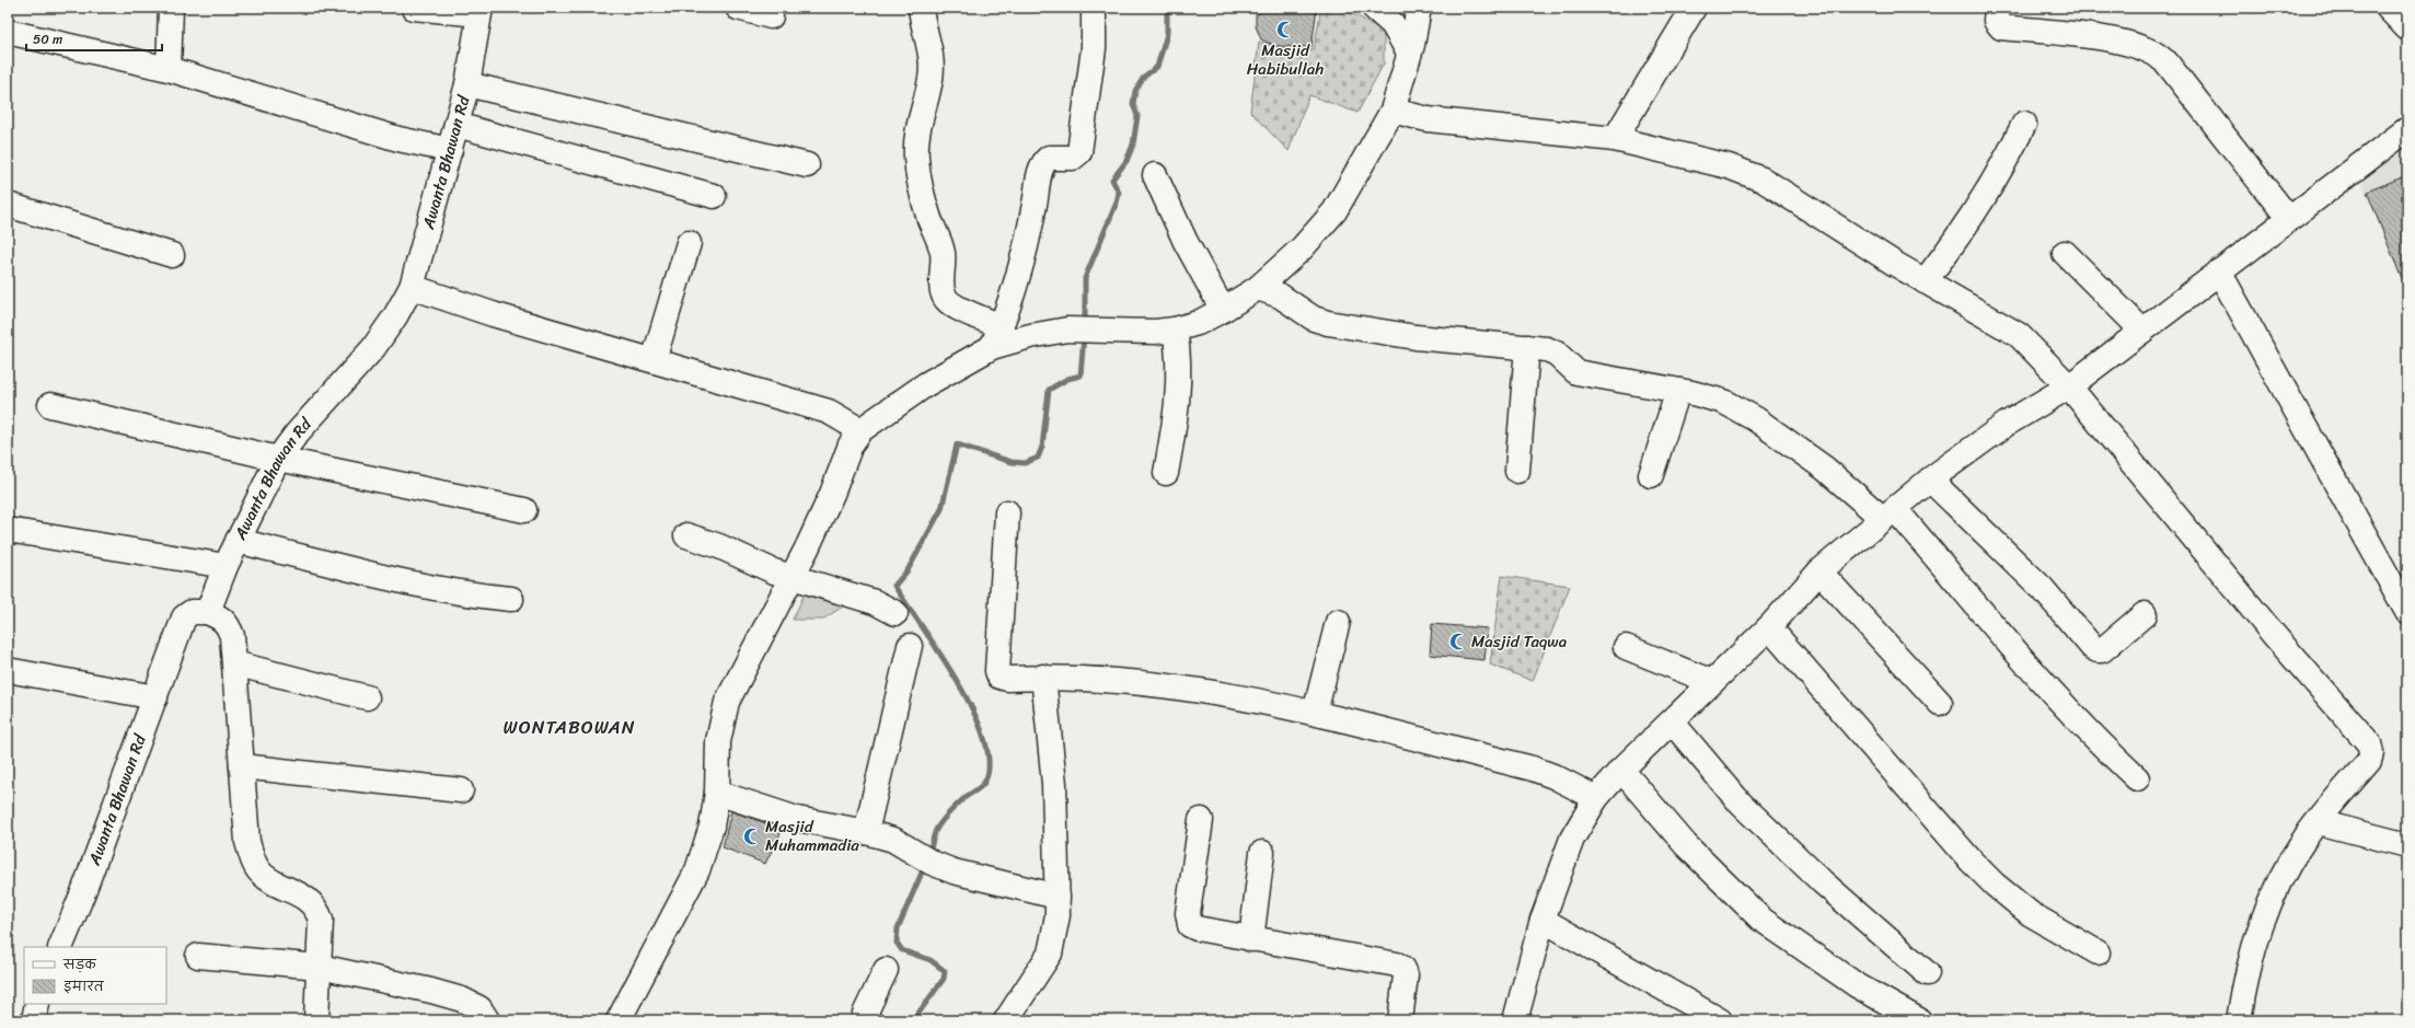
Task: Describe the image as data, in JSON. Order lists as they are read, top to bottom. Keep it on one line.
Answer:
{"streets":{"street":["Awanta Bhawan Rd"]},"districts":["WONTABOWAN"],"places":{"mosque":["Masjid Habibullah","Masjid Taqwa","Masjid Muhammadia"]},"legend":["सड़क","इमारत"],"scale_bar":"50 m"}
